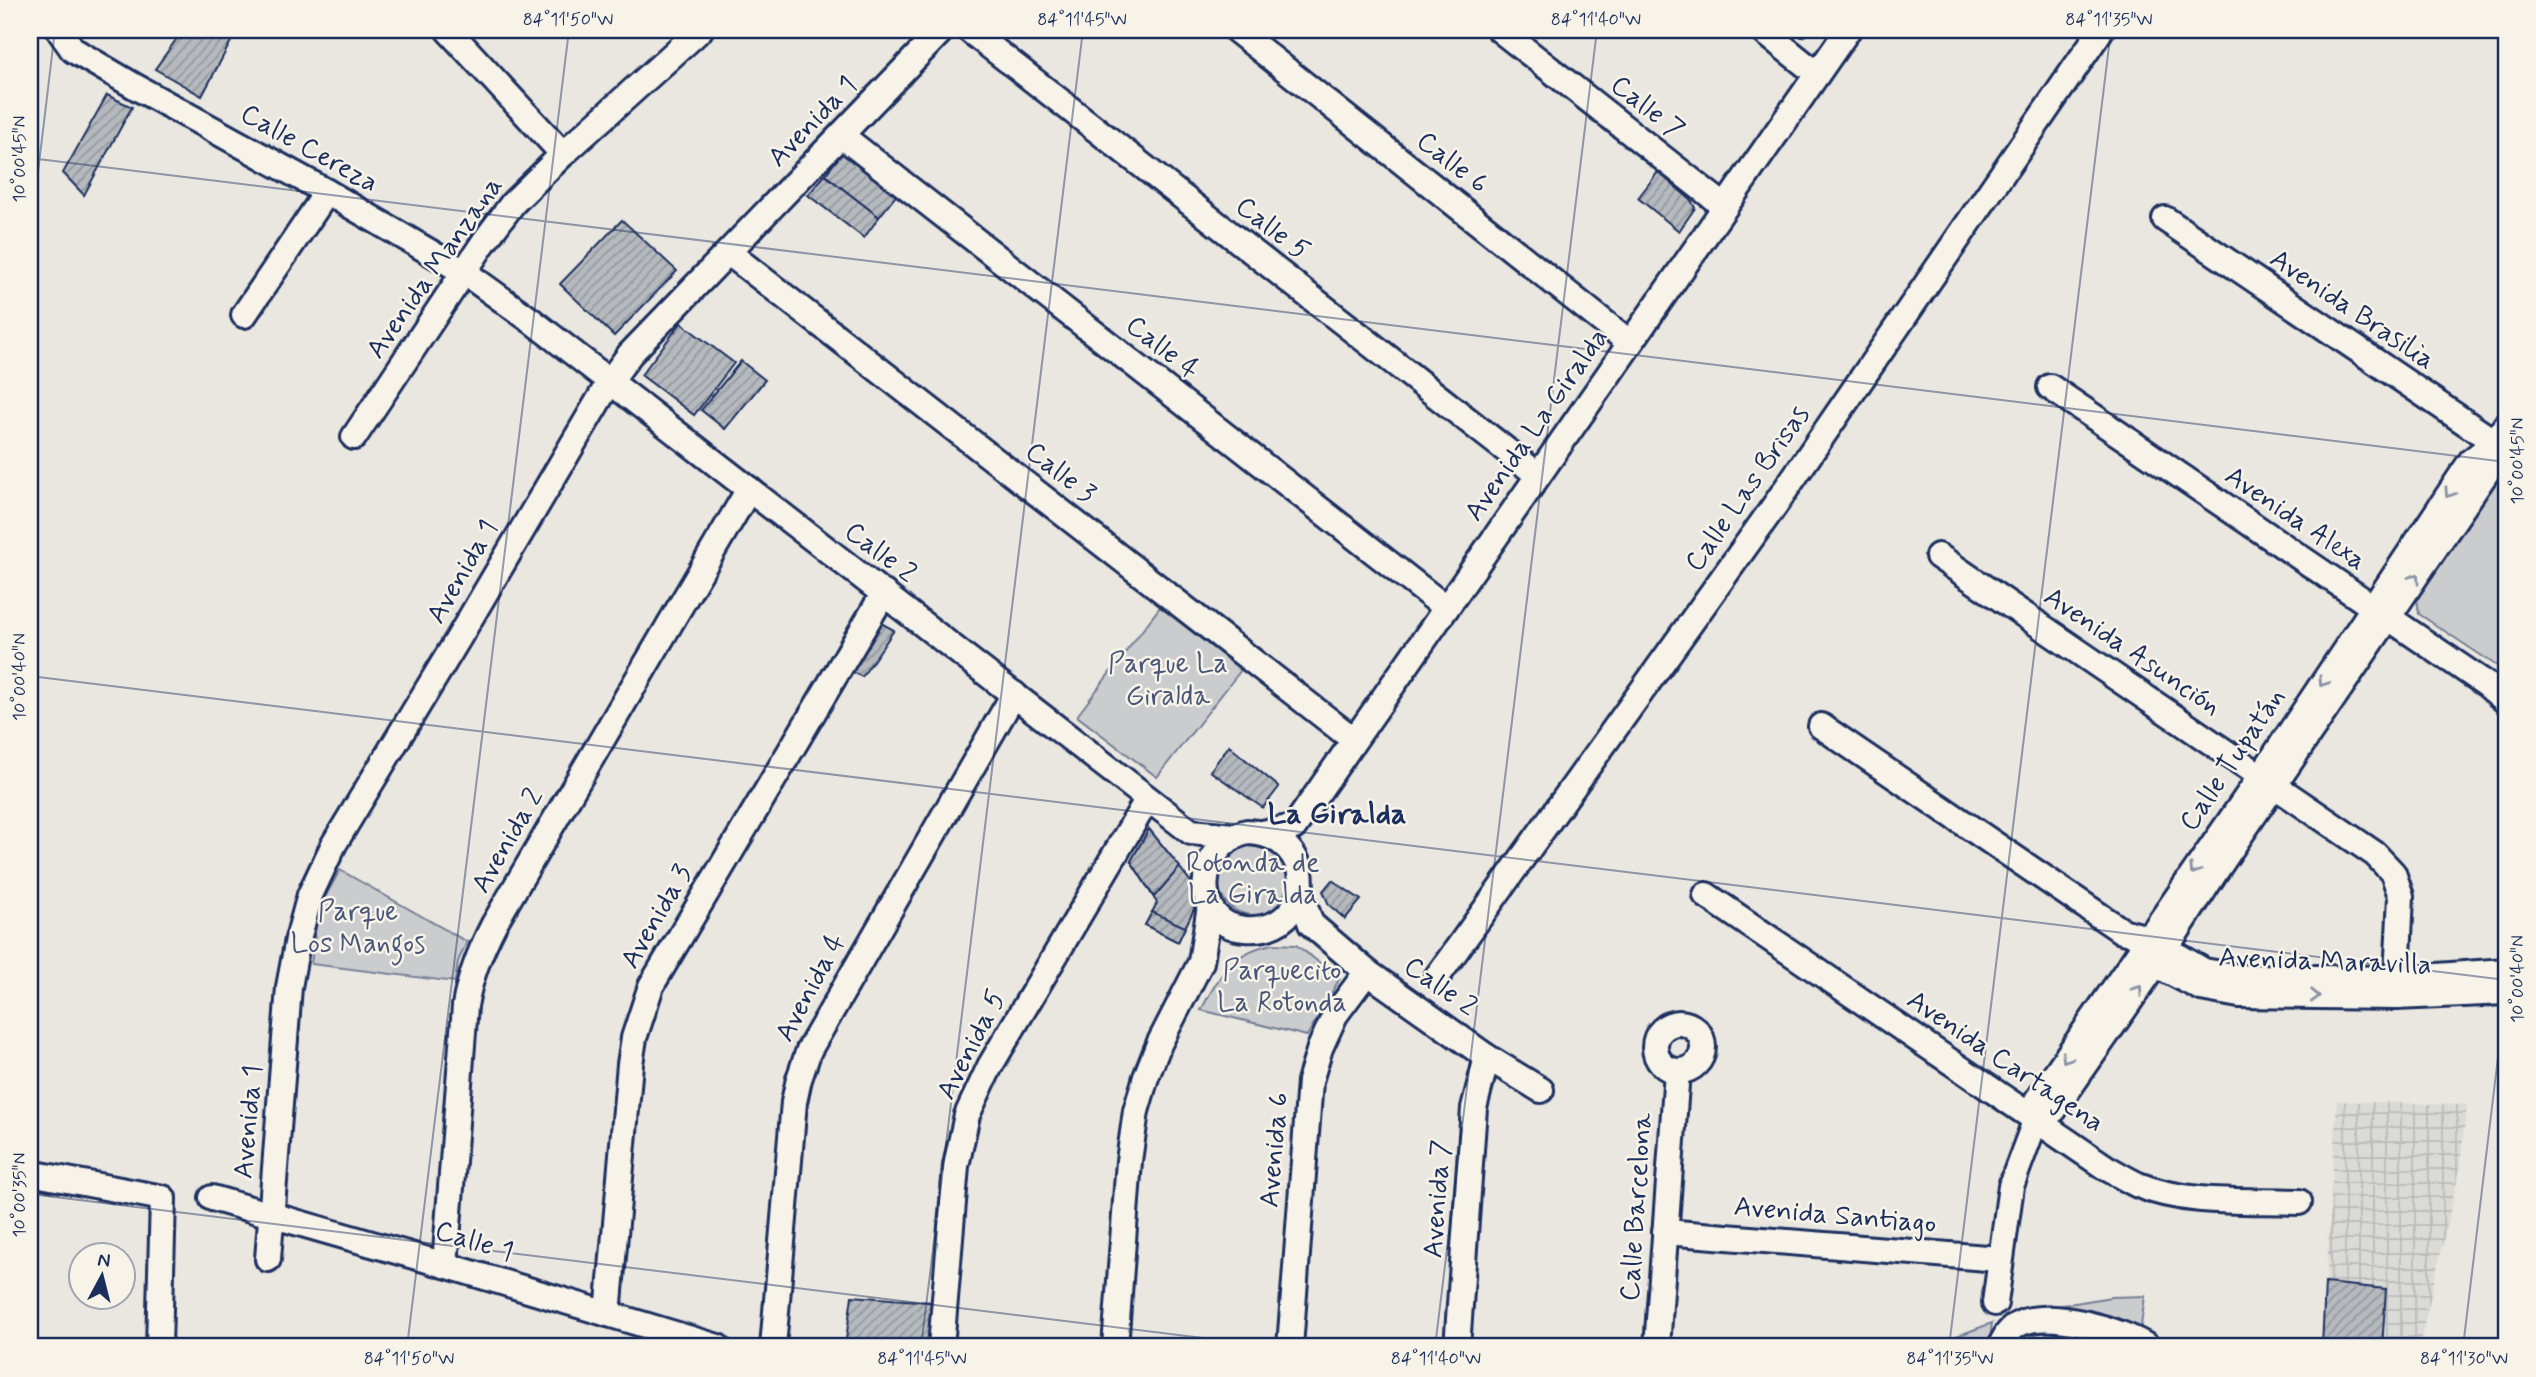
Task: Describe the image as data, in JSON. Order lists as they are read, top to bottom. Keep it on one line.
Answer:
{"streets":{"street":["Calle 7","Avenida 1","Calle Cereza","Calle 6","Calle 5","Avenida Manzana","Avenida Brasilia","Calle 4","Avenida La Giralda","Calle 3","Calle Las Brisas","Avenida Alexa","Calle 2","Avenida Asunción","Calle Tupatán","Avenida 2","Avenida 3","Avenida Maravilla","Avenida 4","Avenida 5","Avenida Cartagena","Avenida 6","Avenida 7","Calle Barcelona","Avenida Santiago","Calle 1"]},"crossings":[["Calle 7","Avenida La Giralda"],["Avenida 1","Calle 4"],["Avenida 1","Calle 3"],["Avenida 1","Calle 2"],["Avenida 1","Calle 1"],["Calle Cereza","Avenida Manzana"],["Calle Cereza","Calle 2"],["Calle 6","Avenida La Giralda"],["Calle 5","Avenida La Giralda"],["Avenida Brasilia","Calle Tupatán"],["Calle 4","Avenida La Giralda"],["Avenida La Giralda","Calle 3"],["Avenida Alexa","Calle Tupatán"],["Calle 2","Avenida 2"],["Calle 2","Avenida 3"],["Calle 2","Avenida 4"],["Calle 2","Avenida 5"],["Calle 2","Avenida 6"],["Calle 2","Avenida 7"],["Avenida Asunción","Calle Tupatán"],["Avenida Asunción","Avenida Maravilla"],["Calle Tupatán","Avenida Maravilla"],["Calle Tupatán","Avenida Cartagena"],["Calle Tupatán","Avenida Santiago"],["Avenida 2","Calle 1"],["Avenida 3","Calle 1"],["Calle Barcelona","Avenida Santiago"]],"districts":["La Giralda"],"parks":["Parque La Giralda","Rotonda de La Giralda","Parque Los Mangos","Parquecito La Rotonda"],"north":"top","coordinates":["84°11'50\"W","84°11'45\"W","84°11'40\"W","84°11'35\"W","10°00'45\"N","10°00'40\"N","10°00'35\"N","84°11'30\"W"]}
